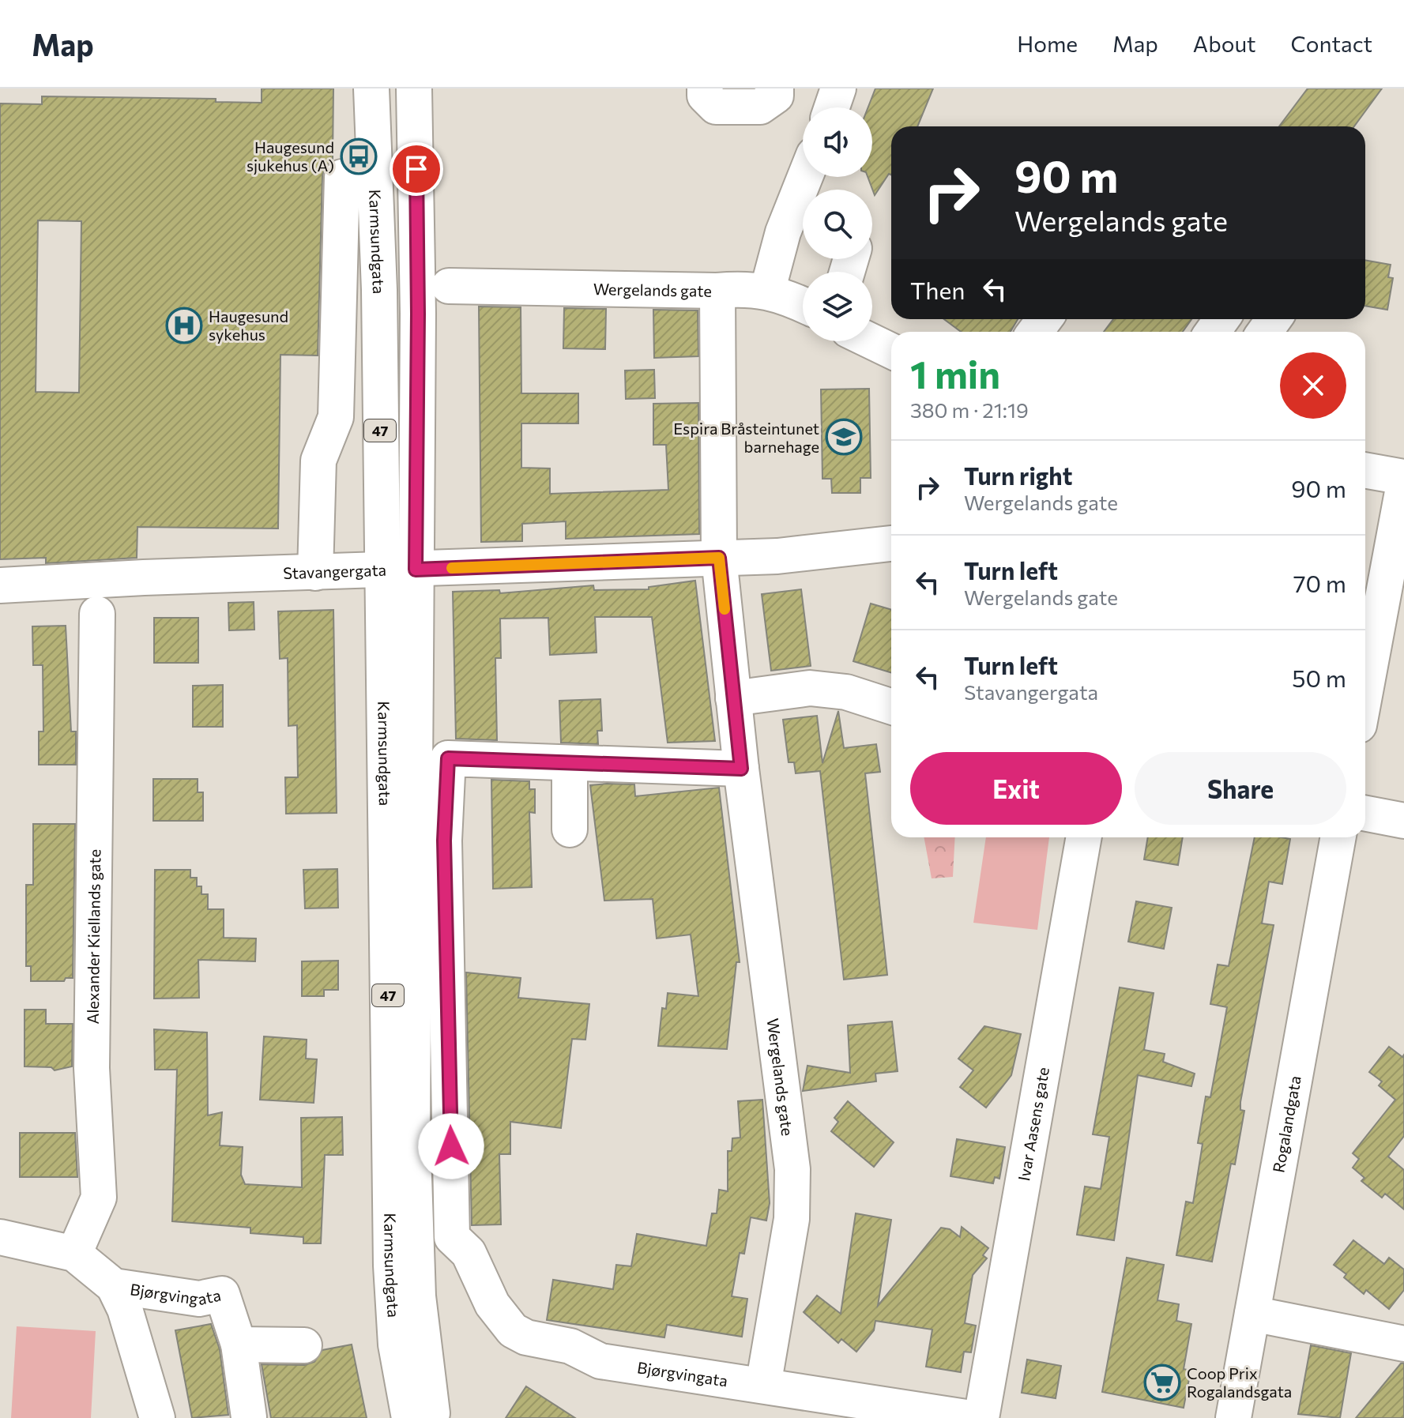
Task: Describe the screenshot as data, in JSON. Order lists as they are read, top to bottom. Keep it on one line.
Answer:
{"streets":{"street":["Karmsundgata","Wergelands gate","47","Stavangergata","Alexander Kiellands gate","Ivar Aasens gate","Rogalandgata","Bjørgvingata"]},"crossings":[["Karmsundgata","Stavangergata"],["Wergelands gate","Stavangergata"],["Wergelands gate","Bjørgvingata"],["Alexander Kiellands gate","Bjørgvingata"]],"places":{"bus stop":["Haugesund sjukehus (A)"],"hospital":["Haugesund sykehus"],"school or university":["Espira Bråsteintunet barnehage"],"supermarket":["Coop Prix Rogalandsgata"]},"page":{"header":"Map","nav":["Home","Map","About","Contact"],"turn":["90 m","Wergelands gate"],"then":"Then","heading":["1 min","380 m · 21:19"],"list":[{"name":"Turn right","note":"Wergelands gate","value":"90 m"},{"name":"Turn left","note":"Wergelands gate","value":"70 m"},{"name":"Turn left","note":"Stavangergata","value":"50 m"}],"buttons":["Exit","Share"]}}
